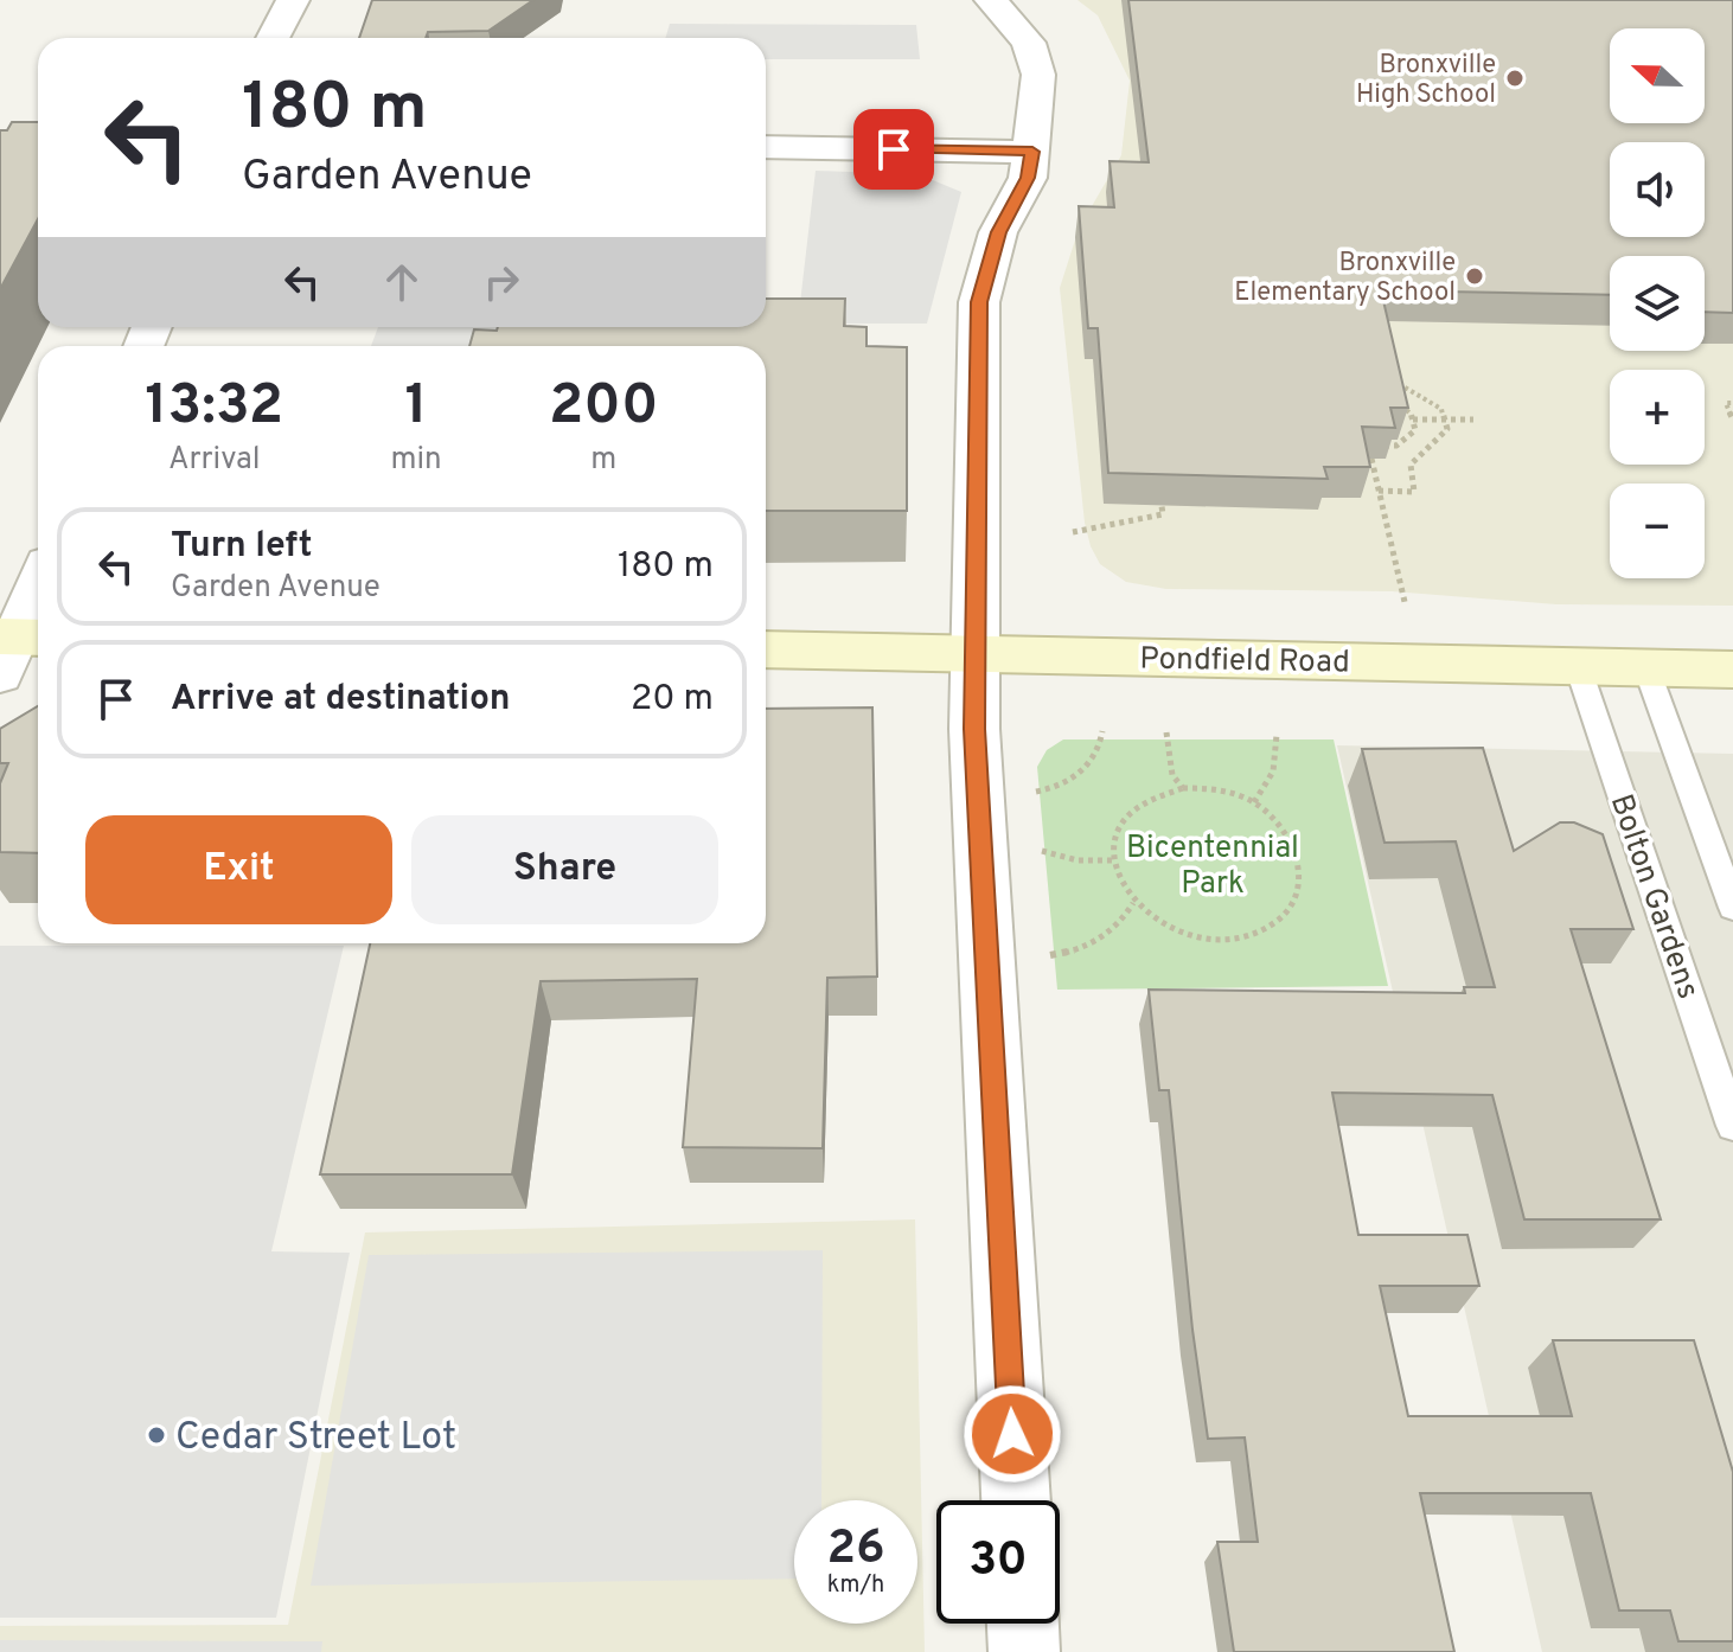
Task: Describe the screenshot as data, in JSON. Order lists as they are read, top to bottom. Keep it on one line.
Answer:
{"streets":{"street":["Pondfield Road"],"lane":["Bolton Gardens"]},"crossings":[["Pondfield Road","Bolton Gardens"]],"parks":["Bicentennial Park"],"places":["Bronxville High School","Bronxville Elementary School","Cedar Street Lot"],"north":"left","page":{"map_buttons":["+","−"],"turn":["180 m","Garden Avenue"],"eta":["13:32","Arrival","1","min","200","m"],"list":[{"name":"Turn left","note":"Garden Avenue","value":"180 m"},{"name":"Arrive at destination","value":"20 m"}],"buttons":["Exit","Share"],"speed":"26 km/h","limit":"30"}}
